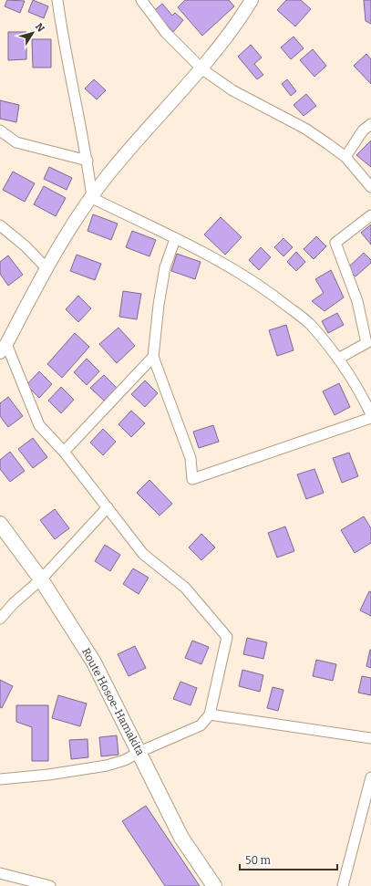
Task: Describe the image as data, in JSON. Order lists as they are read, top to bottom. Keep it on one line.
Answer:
{"streets":{"main road":["Route Hosoe-Hamakita"]},"scale_bar":"50 m","north":"top right"}
